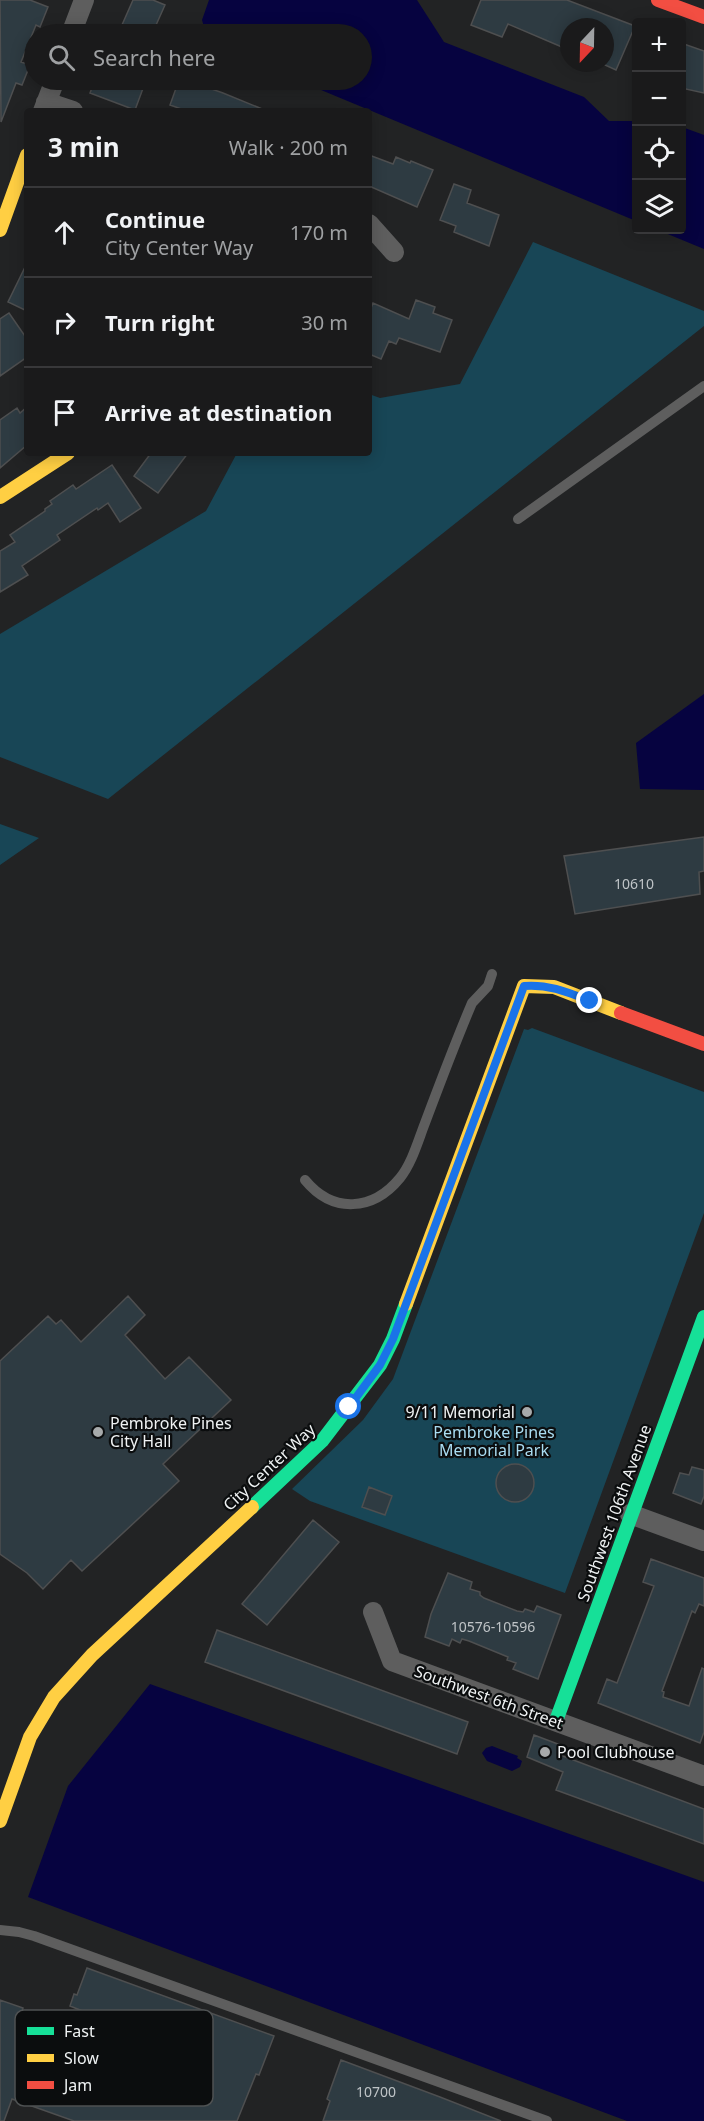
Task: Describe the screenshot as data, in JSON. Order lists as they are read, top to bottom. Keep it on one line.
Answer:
{"streets":{"street":["City Center Way","Southwest 106th Avenue","Southwest 6th Street"]},"crossings":[["Southwest 106th Avenue","Southwest 6th Street"]],"parks":["Pembroke Pines Memorial Park"],"places":["9/11 Memorial","Pembroke Pines City Hall","Pool Clubhouse"],"house_numbers":["10610","10576-10596","10700"],"legend":["Fast","Slow","Jam"],"north":"bottom","page":{"map_buttons":["+","−"],"search":"Search here","heading":["3 min","Walk · 200 m"],"list":[["Continue","City Center Way","170 m"],["Turn right","30 m"],"Arrive at destination"]}}
